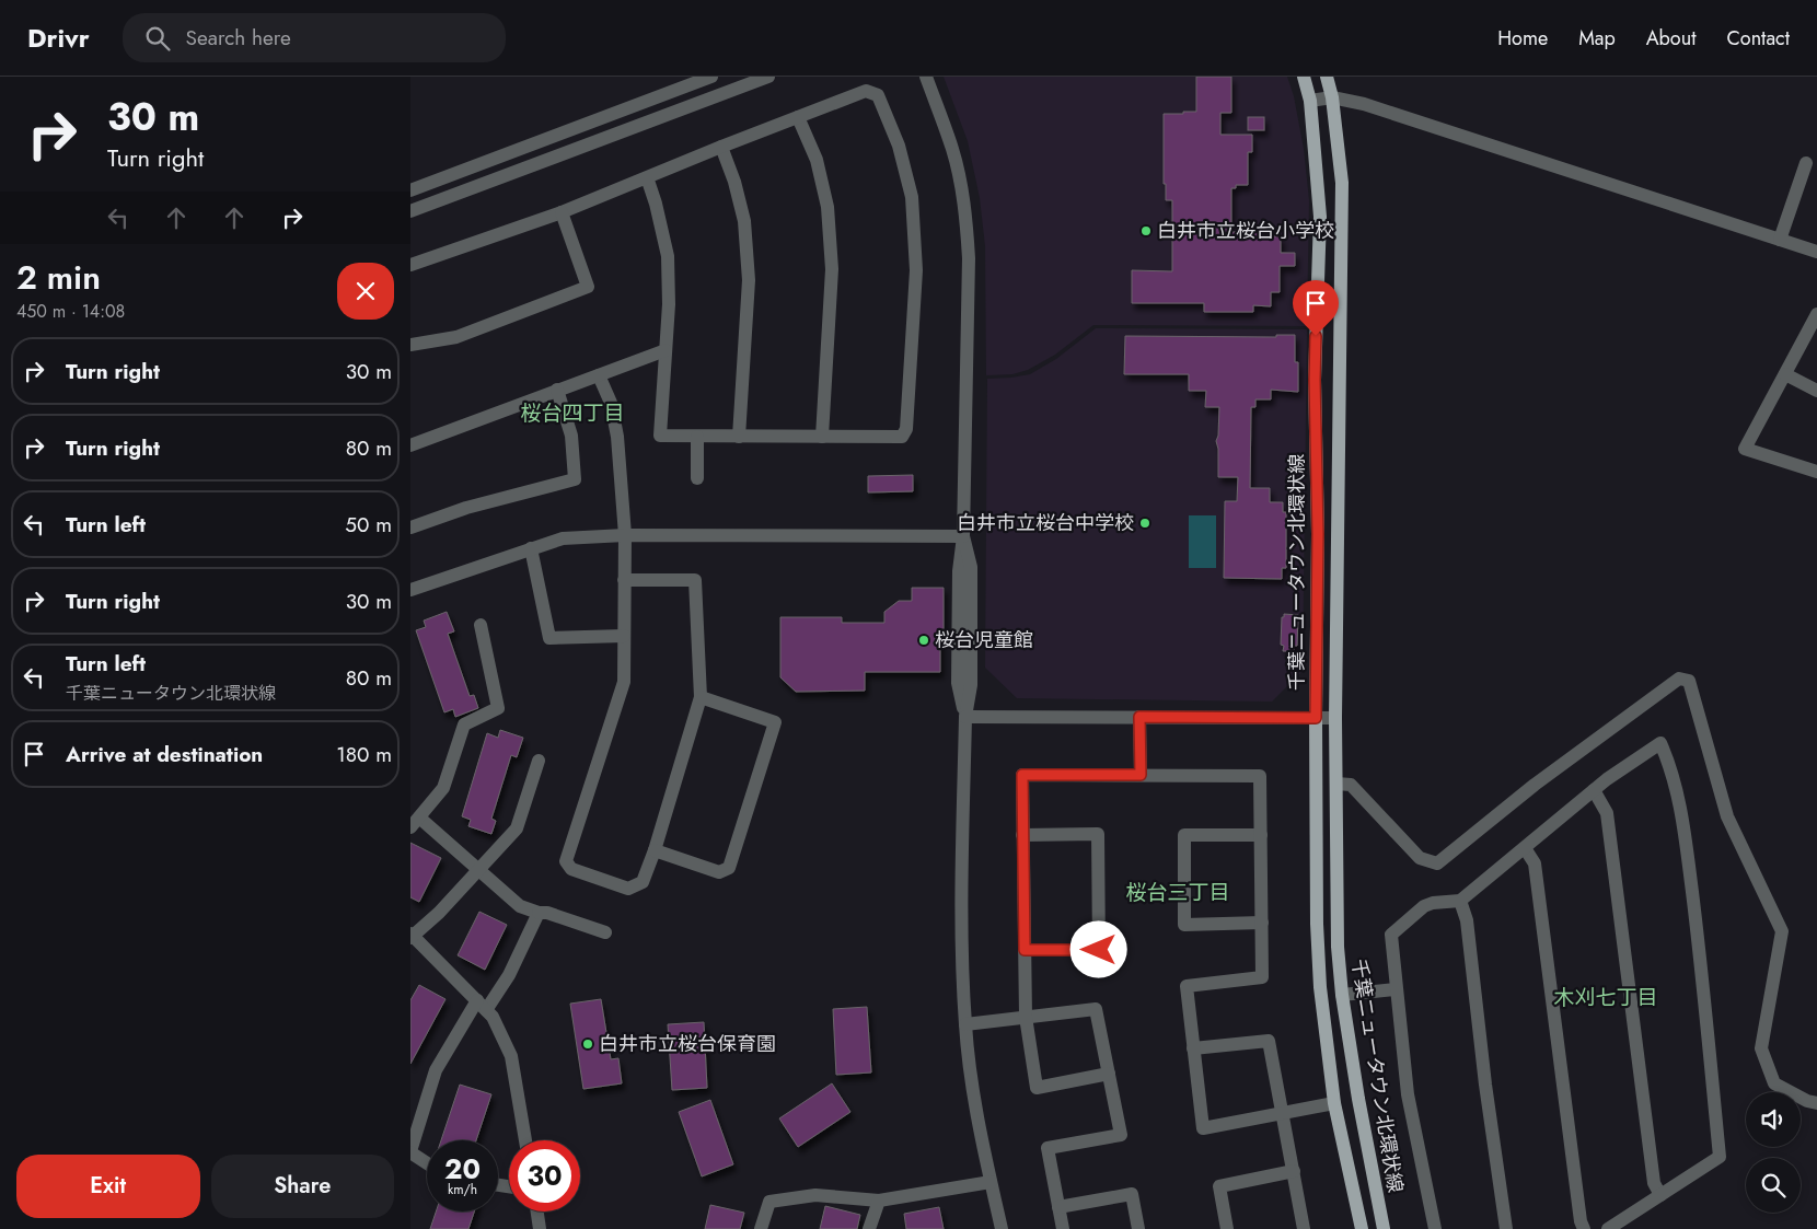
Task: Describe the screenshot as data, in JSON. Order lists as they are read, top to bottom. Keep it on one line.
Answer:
{"streets":{"main road":["千葉ニュータウン北環状線"]},"districts":["桜台四丁目","桜台三丁目","木刈七丁目"],"places":["白井市立桜台小学校","白井市立桜台中学校","桜台児童館","白井市立桜台保育園"],"page":{"header":"Drivr","search":"Search here","nav":["Home","Map","About","Contact"],"turn":["30 m","Turn right"],"heading":["2 min","450 m · 14:08"],"list":[{"name":"Turn right","value":"30 m"},{"name":"Turn right","value":"80 m"},{"name":"Turn left","value":"50 m"},{"name":"Turn right","value":"30 m"},{"name":"Turn left","note":"千葉ニュータウン北環状線","value":"80 m"},{"name":"Arrive at destination","value":"180 m"}],"speed":"20 km/h","limit":"30","buttons":["Exit","Share"]}}
